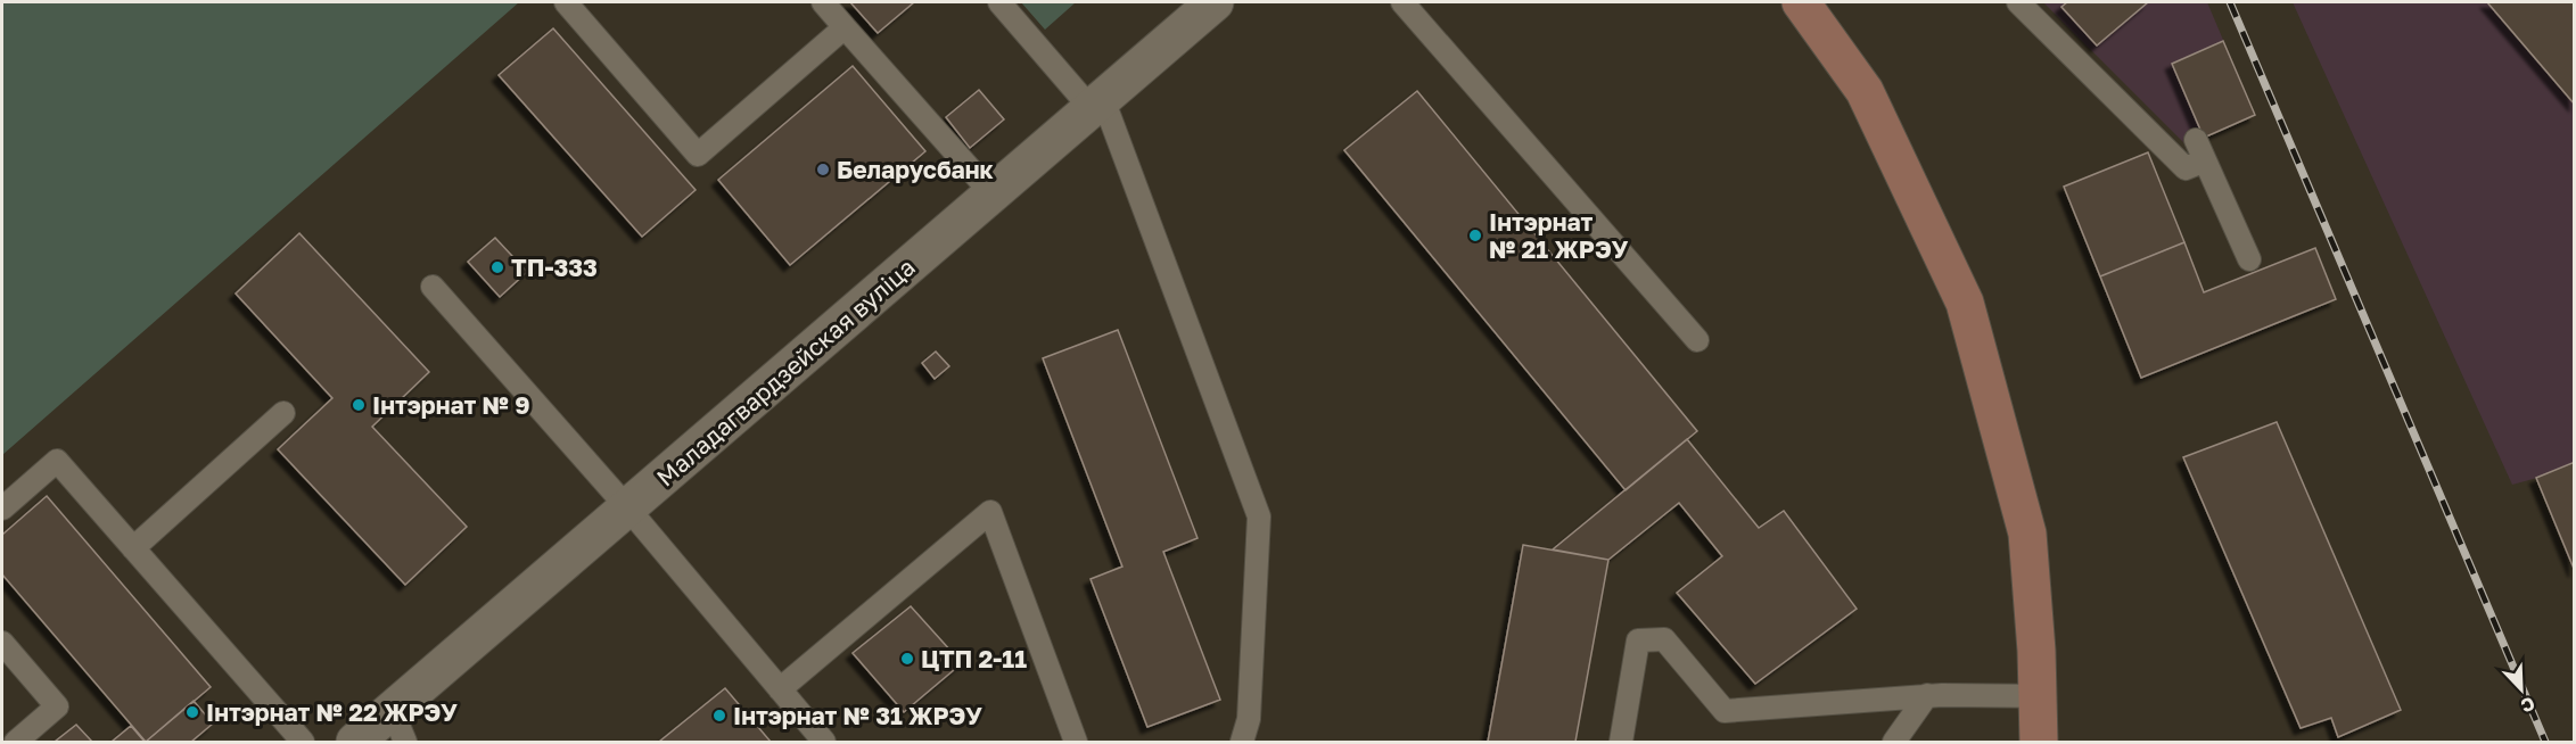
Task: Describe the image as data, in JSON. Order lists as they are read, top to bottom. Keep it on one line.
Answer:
{"streets":{"street":["Маладагвардзейская вуліца"]},"places":["Беларусбанк","Інтэрнат № 21 ЖРЭУ","ТП-333","Інтэрнат № 9","ЦТП 2-11","Інтэрнат № 22 ЖРЭУ","Інтэрнат № 31 ЖРЭУ"],"north":"bottom right"}
